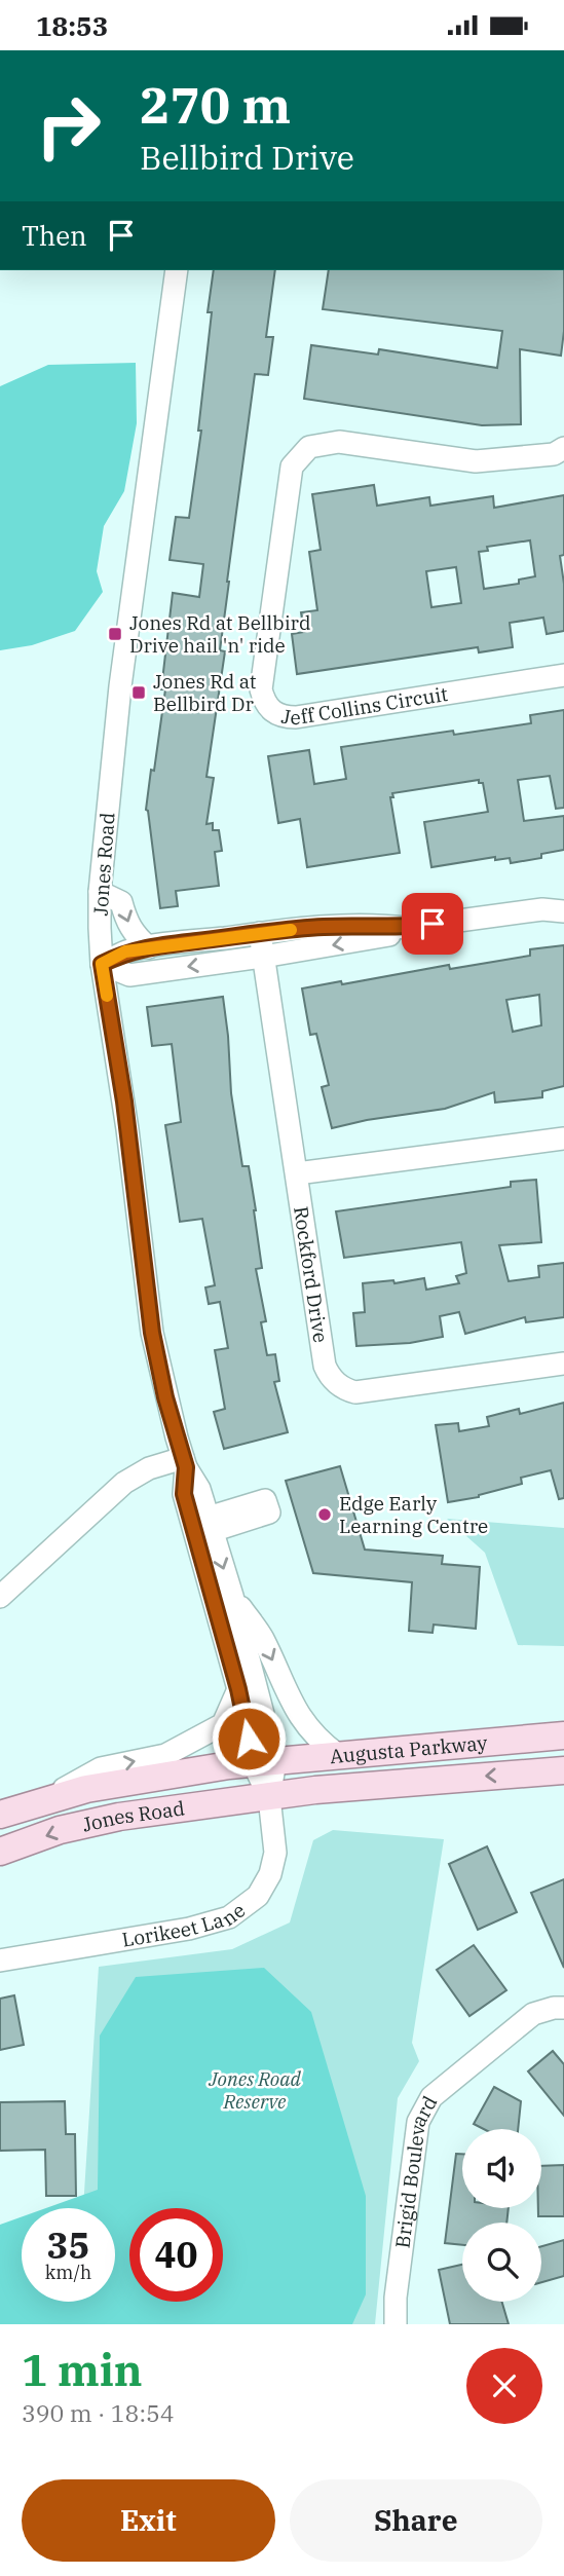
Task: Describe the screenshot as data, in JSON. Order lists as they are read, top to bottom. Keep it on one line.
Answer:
{"streets":{"main road":["Jones Road","Augusta Parkway"],"street":["Jeff Collins Circuit","Rockford Drive","Lorikeet Lane","Brigid Boulevard"]},"crossings":[["Jones Road","Augusta Parkway"],["Jones Road","Lorikeet Lane"],["Augusta Parkway","Lorikeet Lane"]],"parks":["Jones Road Reserve"],"places":{"transit":["Jones Rd at Bellbird Drive hail 'n' ride","Jones Rd at Bellbird Dr"],"other":["Edge Early Learning Centre"]},"page":{"status":"18:53","turn":["270 m","Bellbird Drive"],"then":"Then","speed":"35 km/h","limit":"40","heading":["1 min","390 m · 18:54"],"buttons":["Exit","Share"]}}
